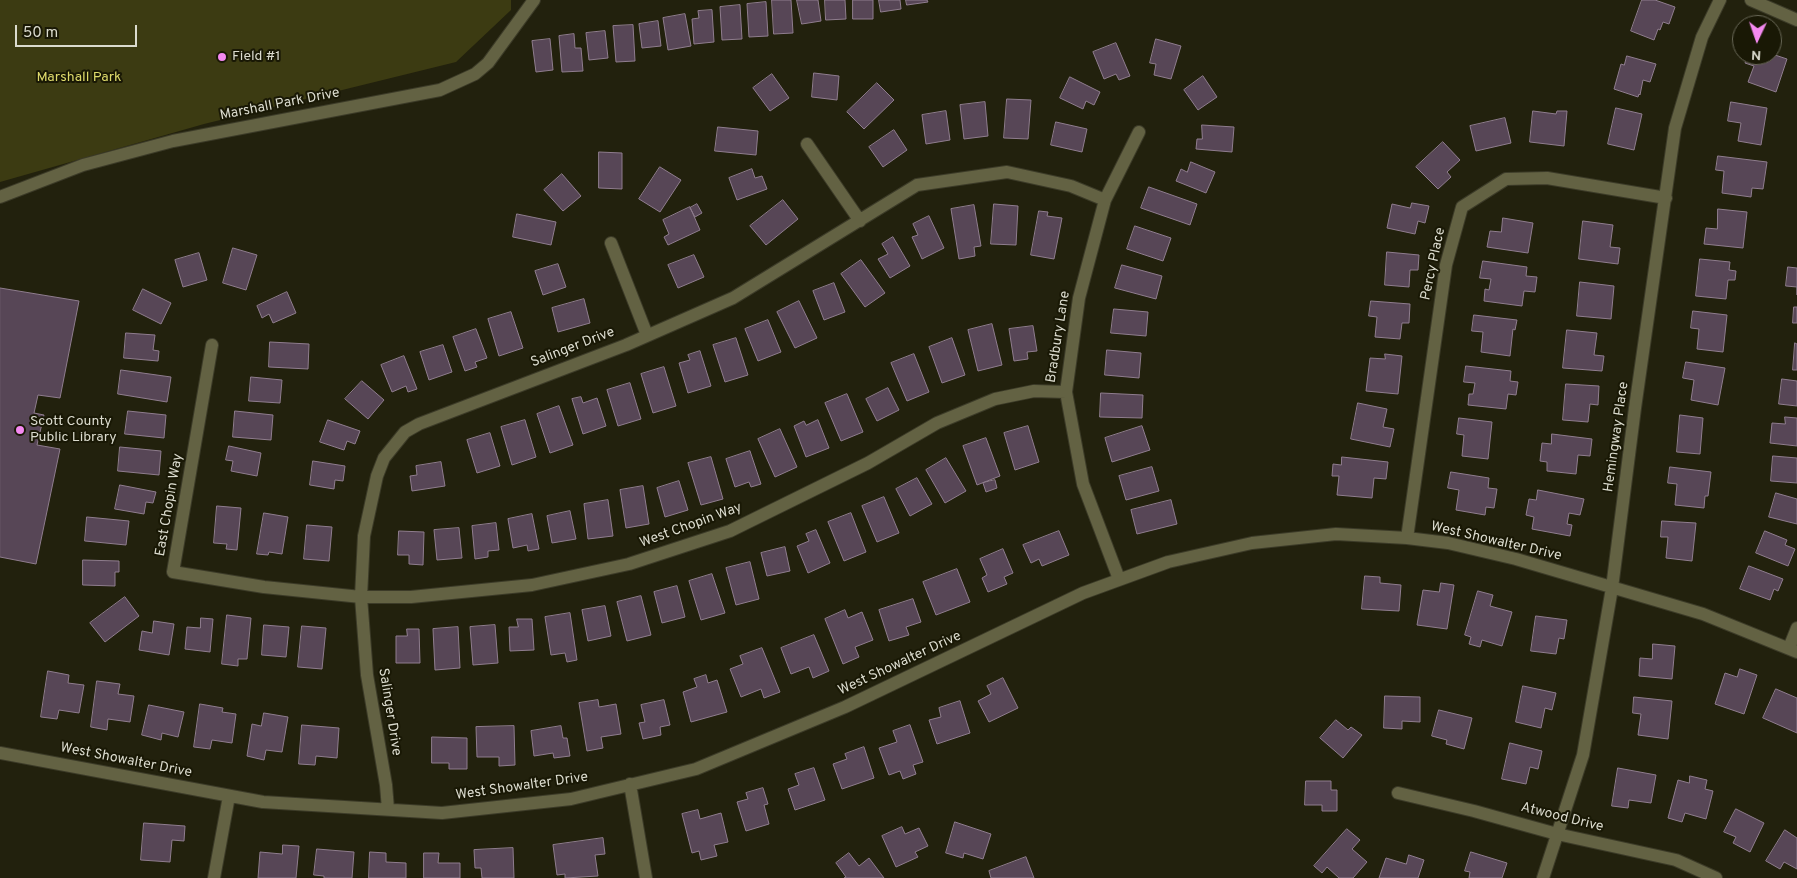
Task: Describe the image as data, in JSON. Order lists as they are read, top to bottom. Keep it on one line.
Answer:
{"streets":{"street":["Marshall Park Drive","Percy Place","Bradbury Lane","Salinger Drive","Hemingway Place","East Chopin Way","West Chopin Way","West Showalter Drive","Atwood Drive"]},"crossings":[["Percy Place","Hemingway Place"],["Percy Place","West Showalter Drive"],["Bradbury Lane","Salinger Drive"],["Bradbury Lane","West Chopin Way"],["Bradbury Lane","West Showalter Drive"],["Salinger Drive","East Chopin Way"],["Salinger Drive","West Chopin Way"],["Salinger Drive","West Showalter Drive"],["Hemingway Place","West Showalter Drive"],["Hemingway Place","Atwood Drive"],["East Chopin Way","West Chopin Way"]],"parks":["Marshall Park"],"places":["Field #1","Scott County Public Library"],"scale_bar":"50 m","north":"bottom"}
